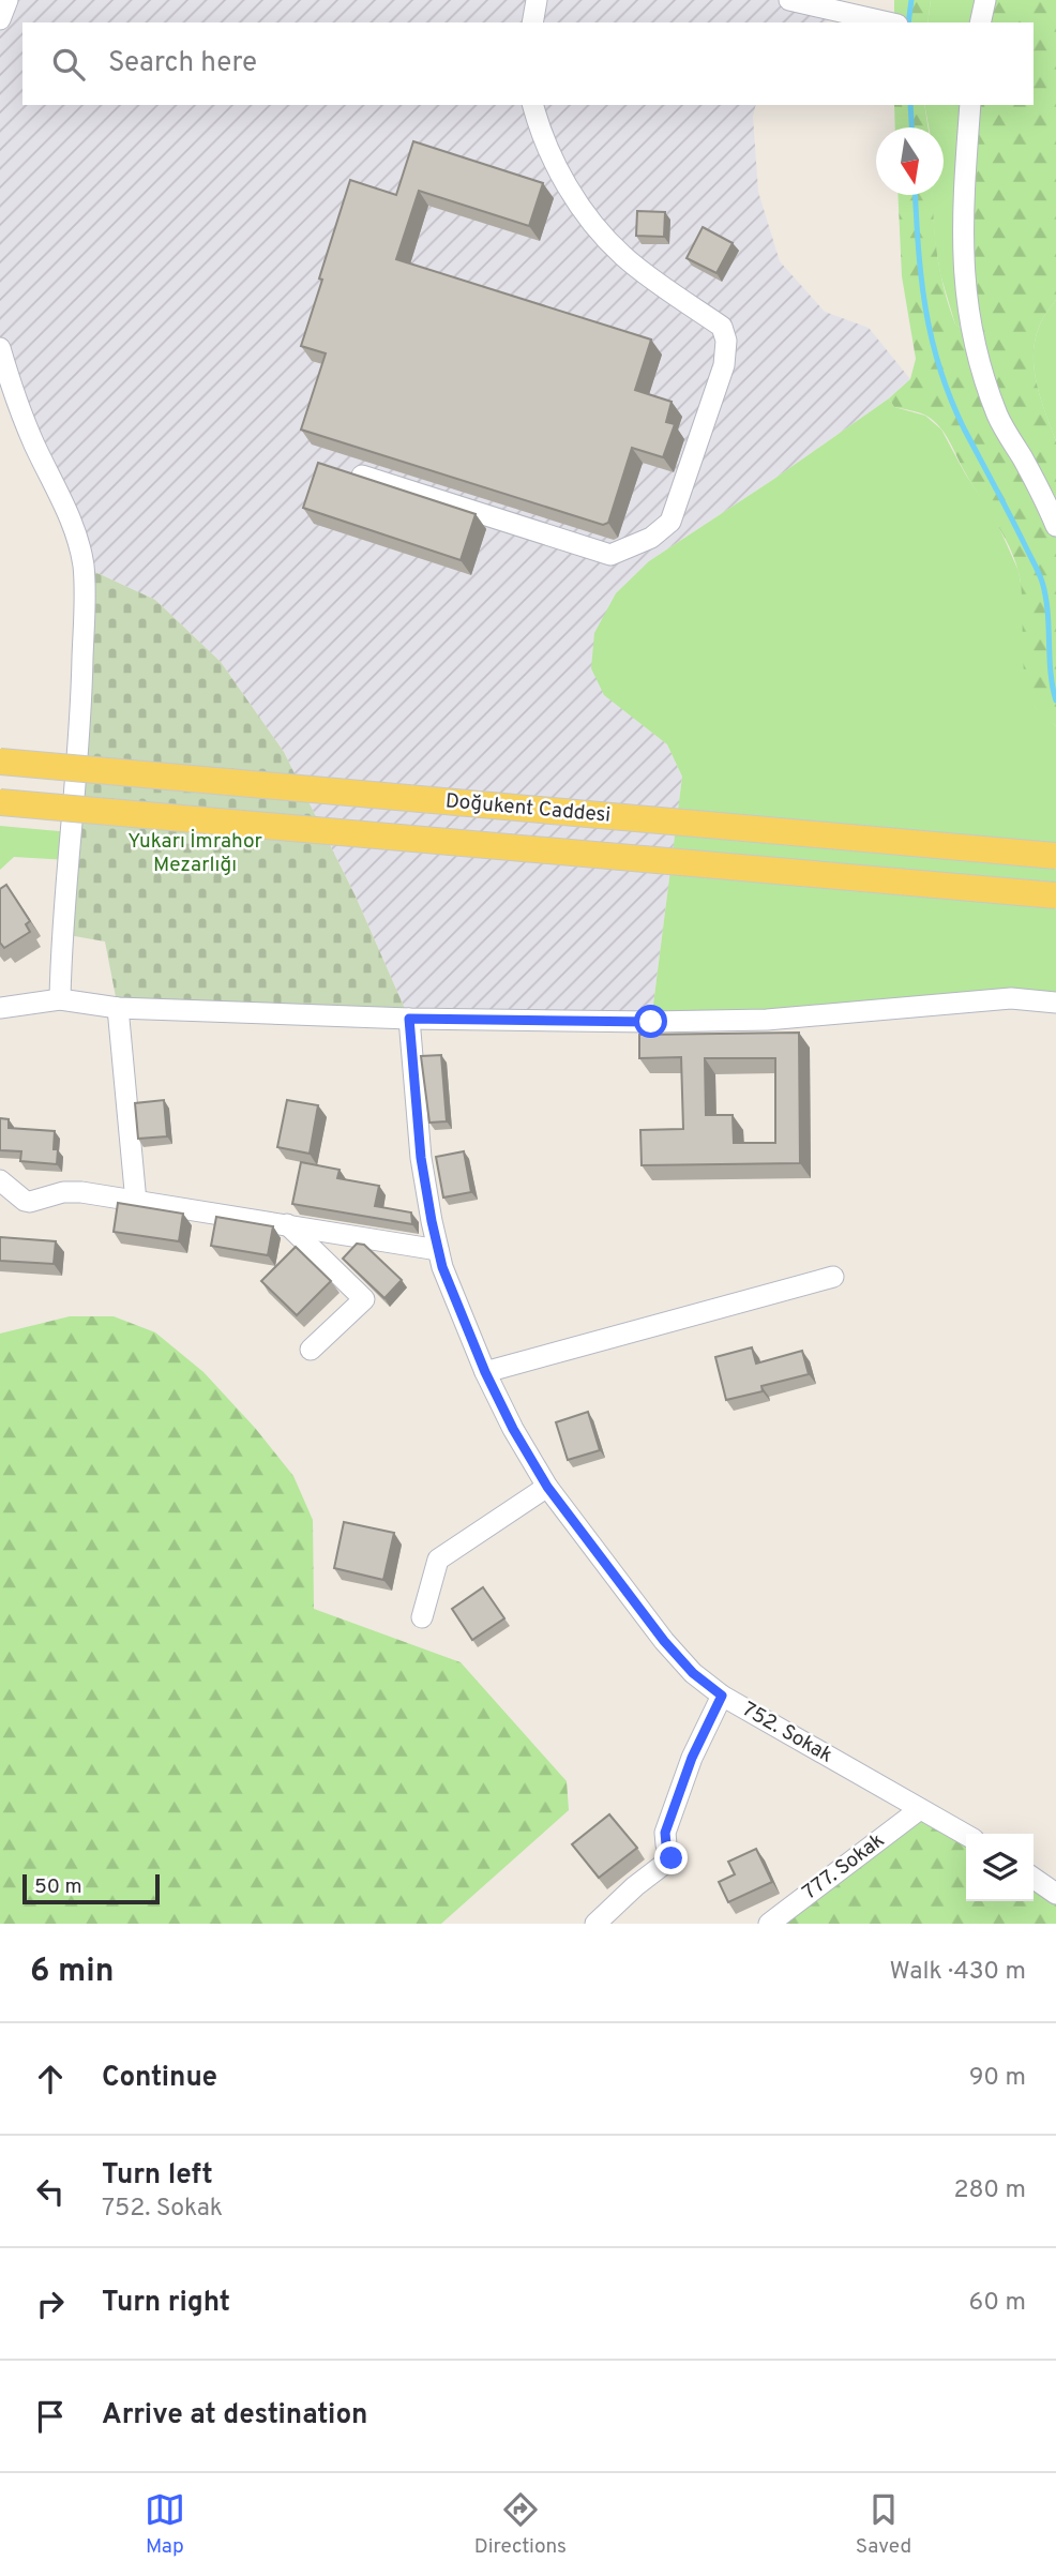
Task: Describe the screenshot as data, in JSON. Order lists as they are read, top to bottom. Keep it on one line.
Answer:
{"streets":{"main road":["Doğukent Caddesi"],"street":["752. Sokak","777. Sokak"]},"crossings":[["752. Sokak","777. Sokak"]],"parks":["Yukarı İmrahor Mezarlığı"],"scale_bar":"50 m","north":"bottom","page":{"search":"Search here","scale":"50 m","heading":["6 min","Walk · 430 m"],"list":[["Continue","90 m"],["Turn left","752. Sokak","280 m"],["Turn right","60 m"],"Arrive at destination"],"nav":["Map","Directions","Saved"]}}
